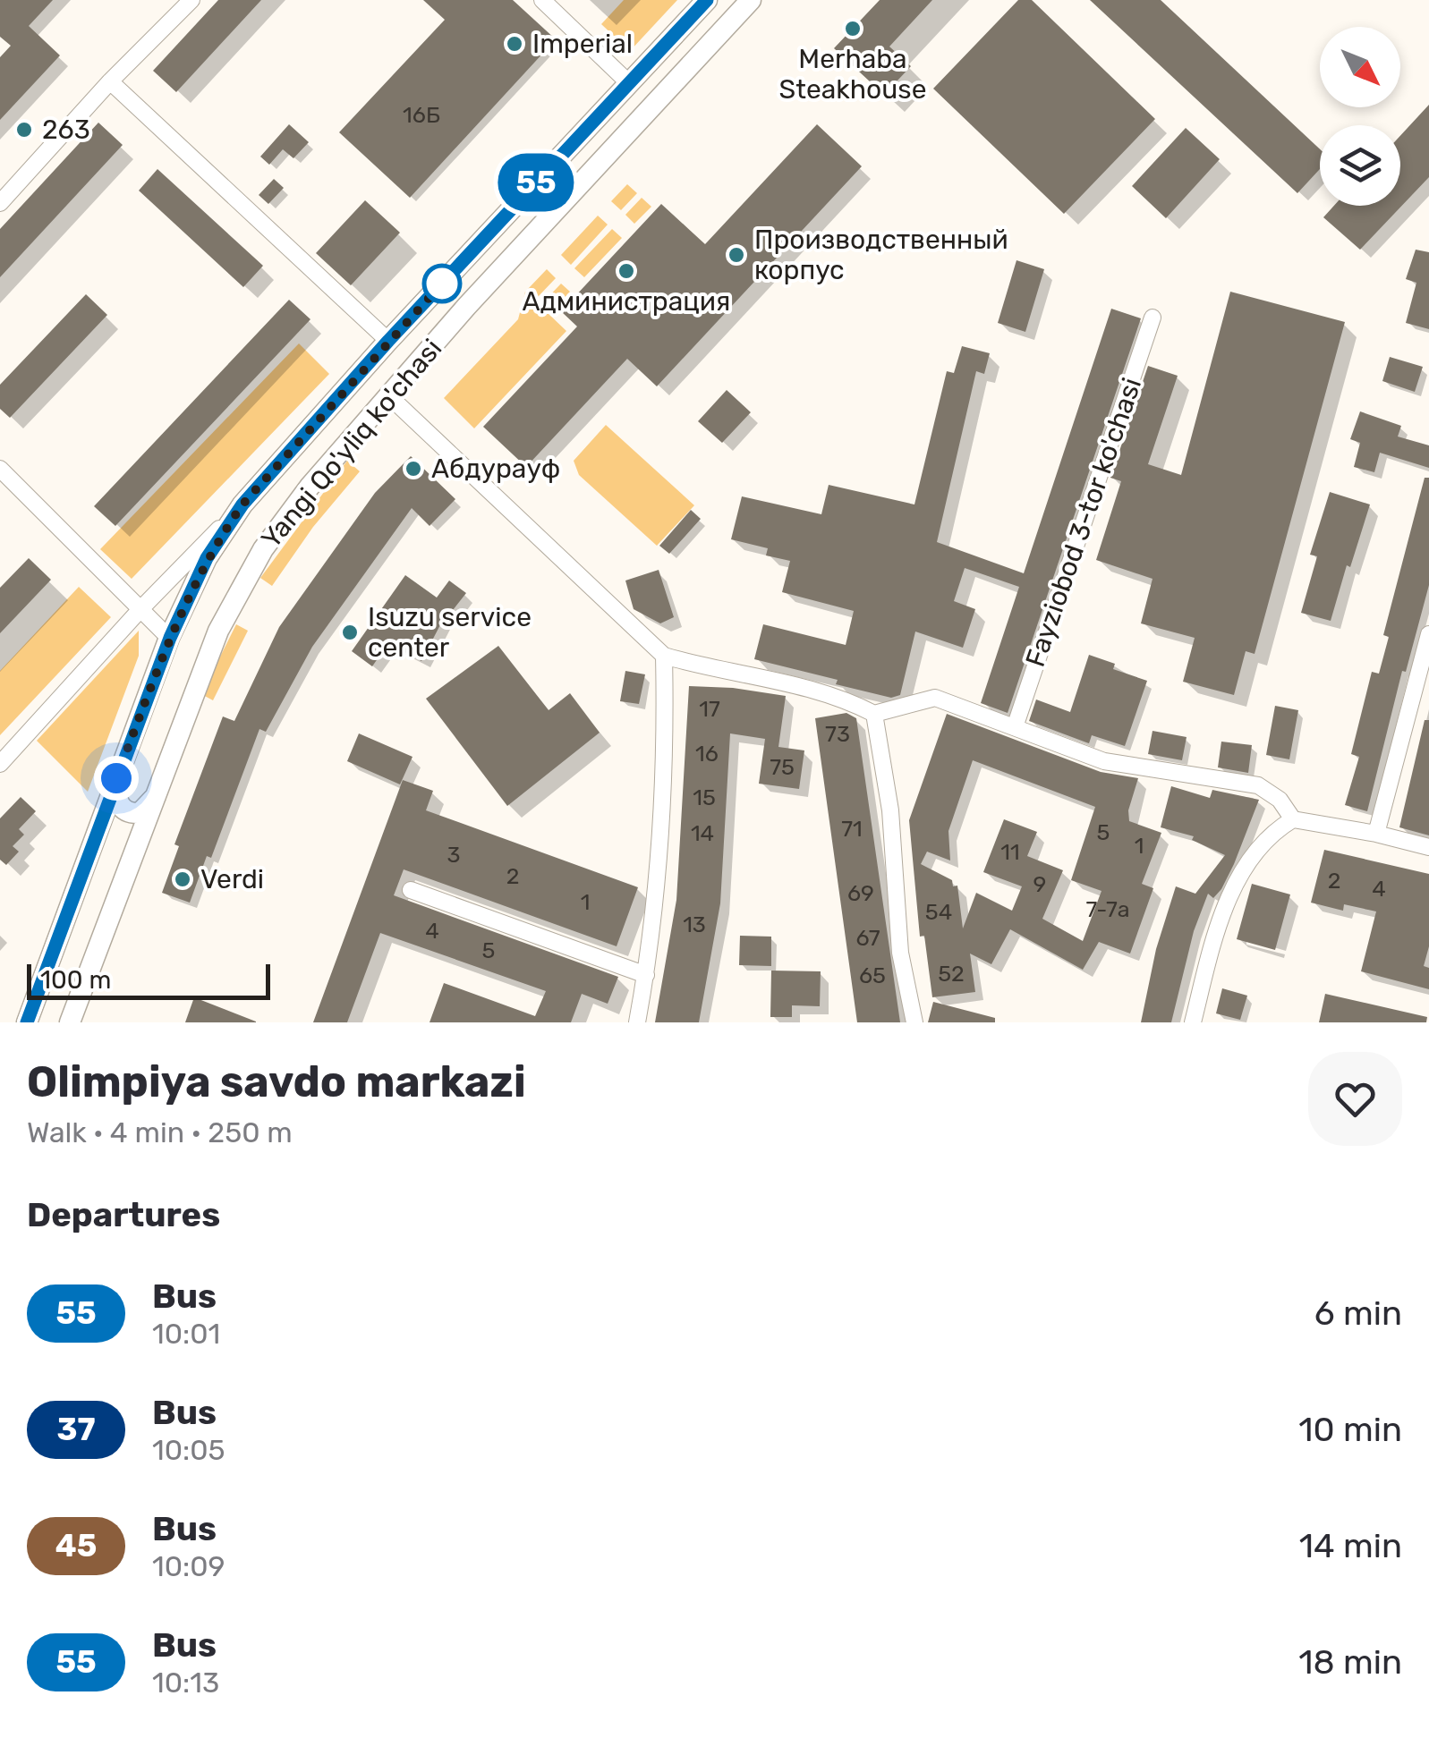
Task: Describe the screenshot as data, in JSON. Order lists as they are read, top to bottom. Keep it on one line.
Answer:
{"streets":{"main road":["Yangi Qo'yliq ko'chasi"],"street":["Fayziobod 3-tor ko'chasi"]},"places":["Merhaba Steakhouse","Imperial","263","Производственный корпус","Администрация","Абдурауф","Isuzu service center","Verdi"],"lines":["bus line 55"],"house_numbers":["16Б","17","73","16","75","15","71","5","14","1","11","3","2","2","9","4","69","1","7-7a","54","13","4","67","5","52","65"],"scale_bar":"100 m","north":"bottom right","page":{"on_map":"55","scale":"100 m","heading":[["Olimpiya savdo markazi","Walk · 4 min · 250 m"],"Departures"],"list":[{"mark":"55","name":"Bus","note":"10:01","value":"6 min"},{"mark":"37","name":"Bus","note":"10:05","value":"10 min"},{"mark":"45","name":"Bus","note":"10:09","value":"14 min"},{"mark":"55","name":"Bus","note":"10:13","value":"18 min"}]}}
